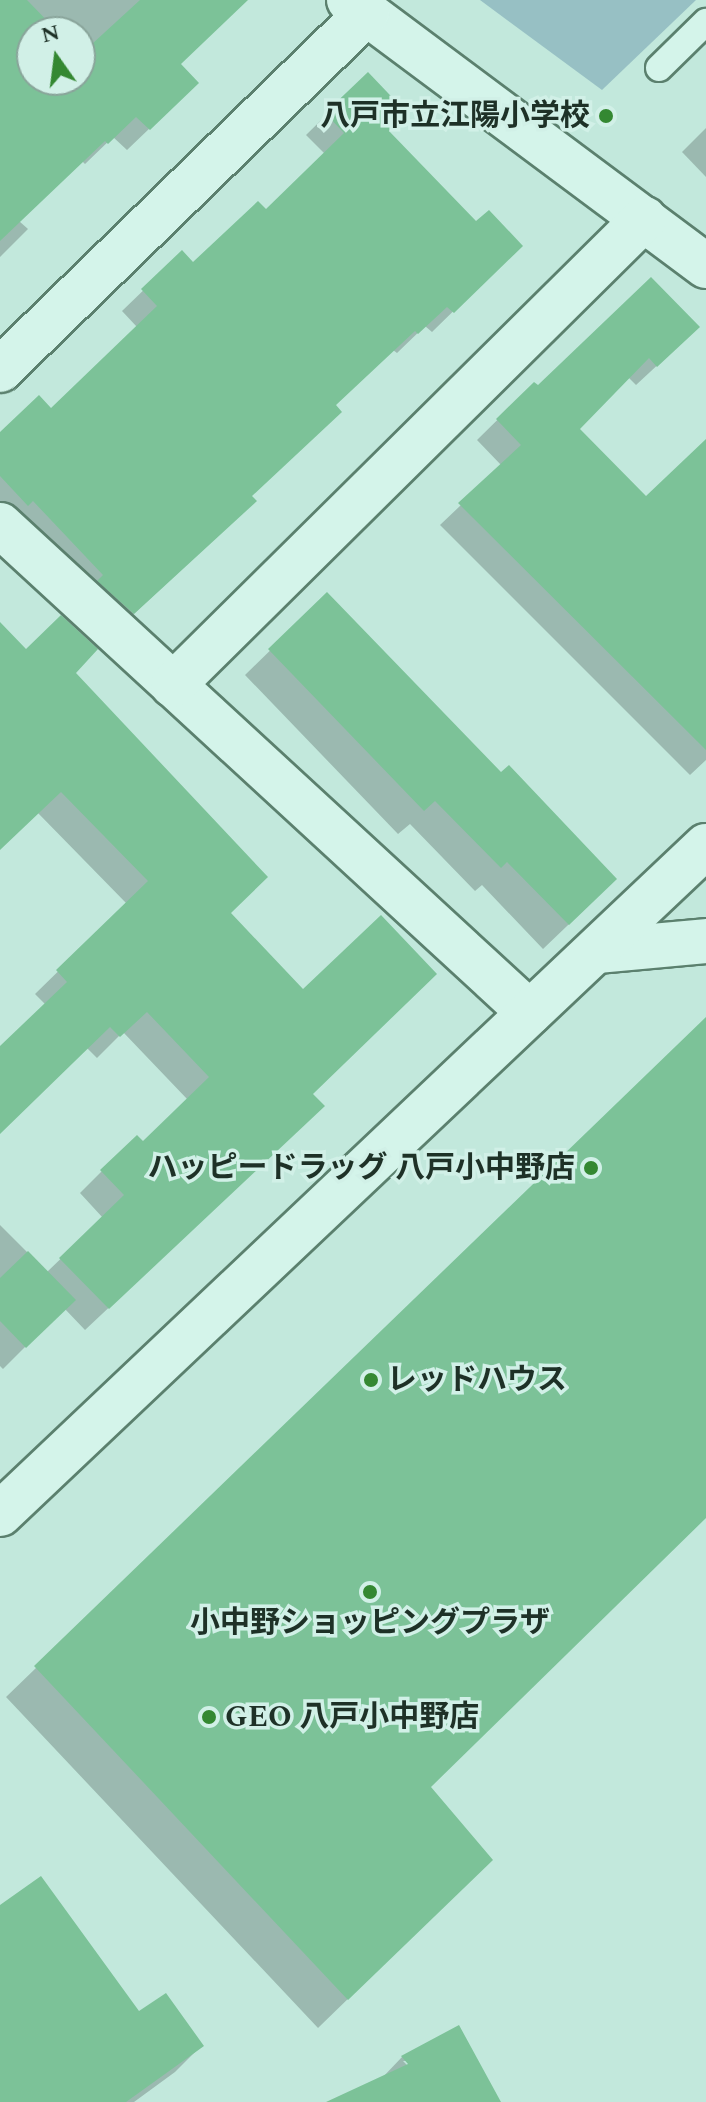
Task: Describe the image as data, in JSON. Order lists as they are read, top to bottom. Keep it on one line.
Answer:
{"places":["八戸市立江陽小学校","ハッピードラッグ 八戸小中野店","レッドハウス","小中野ショッピングプラザ","GEO 八戸小中野店"],"north":"top"}
